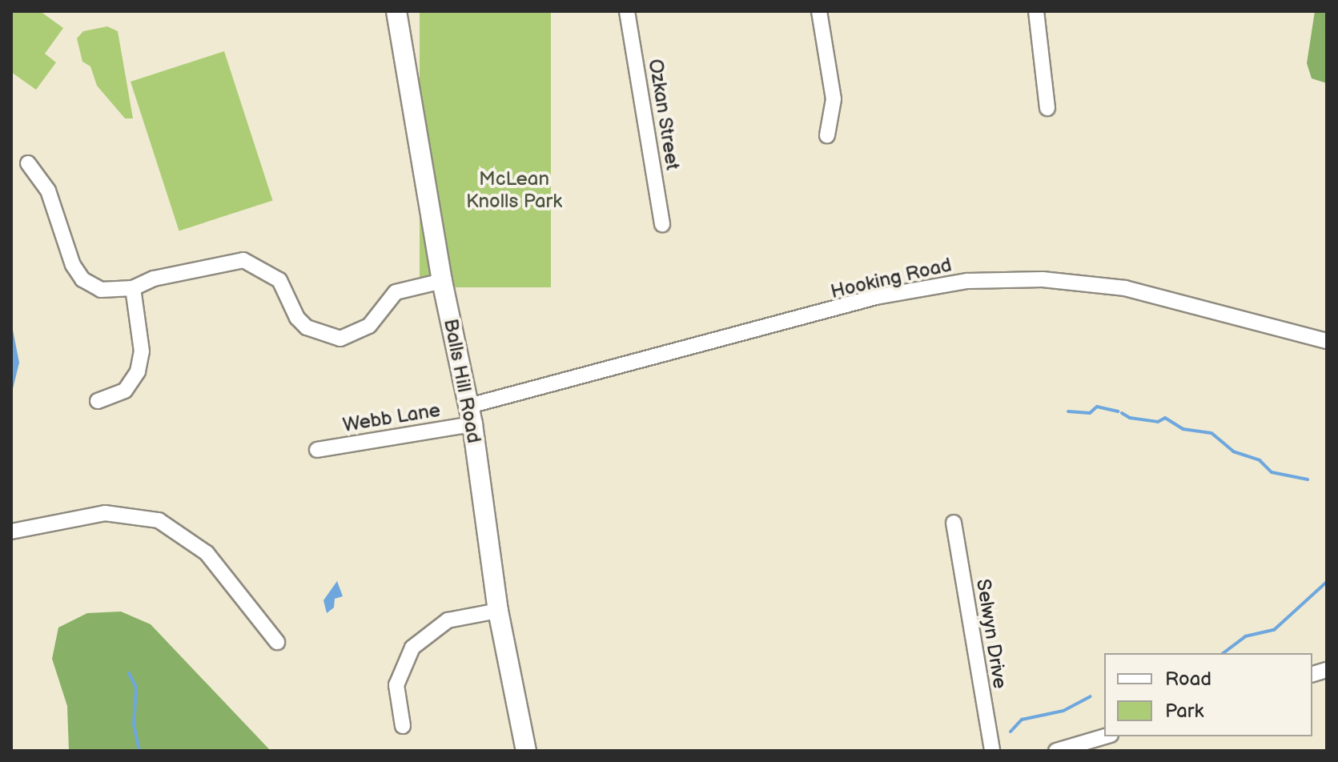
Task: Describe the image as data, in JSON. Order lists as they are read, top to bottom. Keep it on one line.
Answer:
{"streets":{"street":["Ozkan Street","Hooking Road","Balls Hill Road","Webb Lane","Selwyn Drive"]},"crossings":[["Hooking Road","Balls Hill Road"],["Hooking Road","Webb Lane"],["Balls Hill Road","Webb Lane"]],"parks":["McLean Knolls Park"],"legend":["Road","Park"]}
